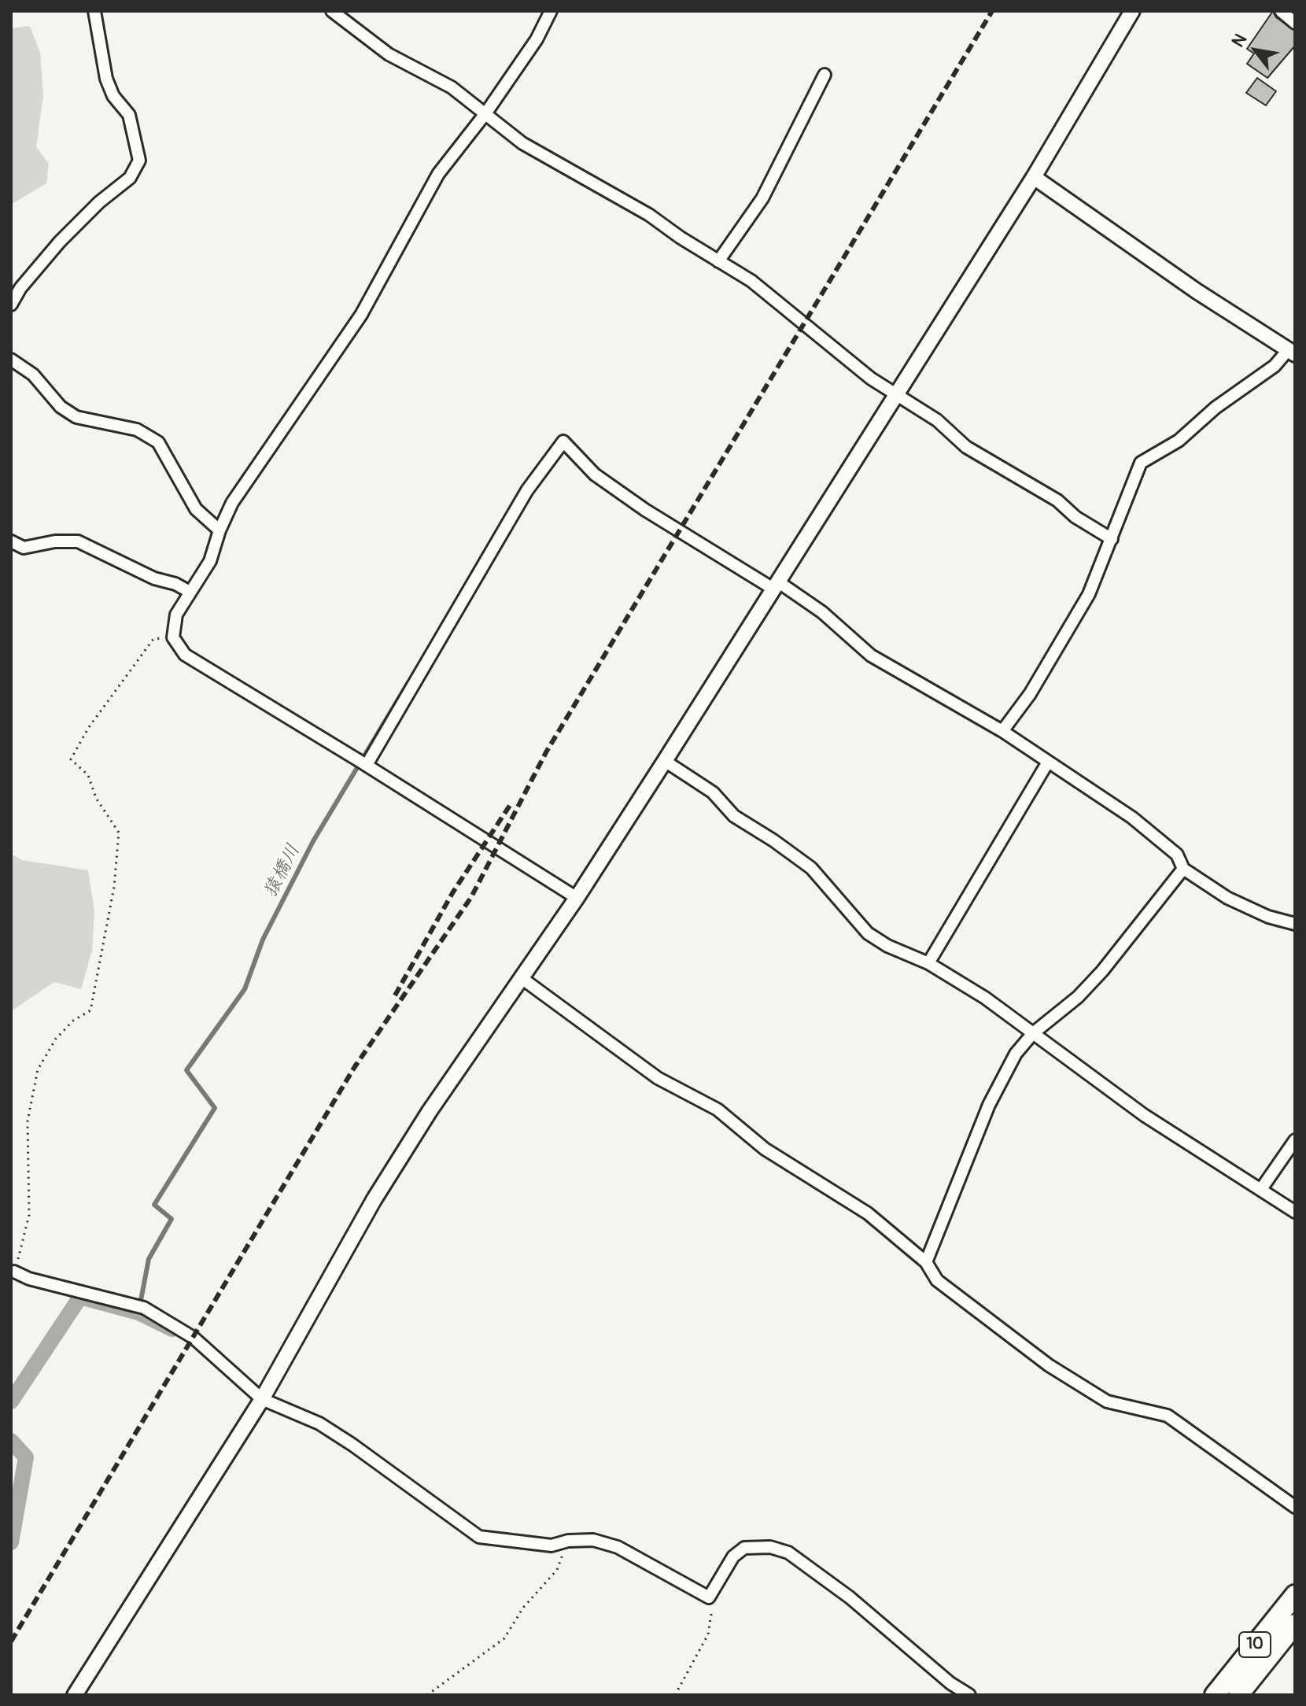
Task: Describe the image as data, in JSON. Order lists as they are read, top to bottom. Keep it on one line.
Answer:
{"streets":{"main road":["10"]},"water":["猿橋川"],"north":"top left"}
